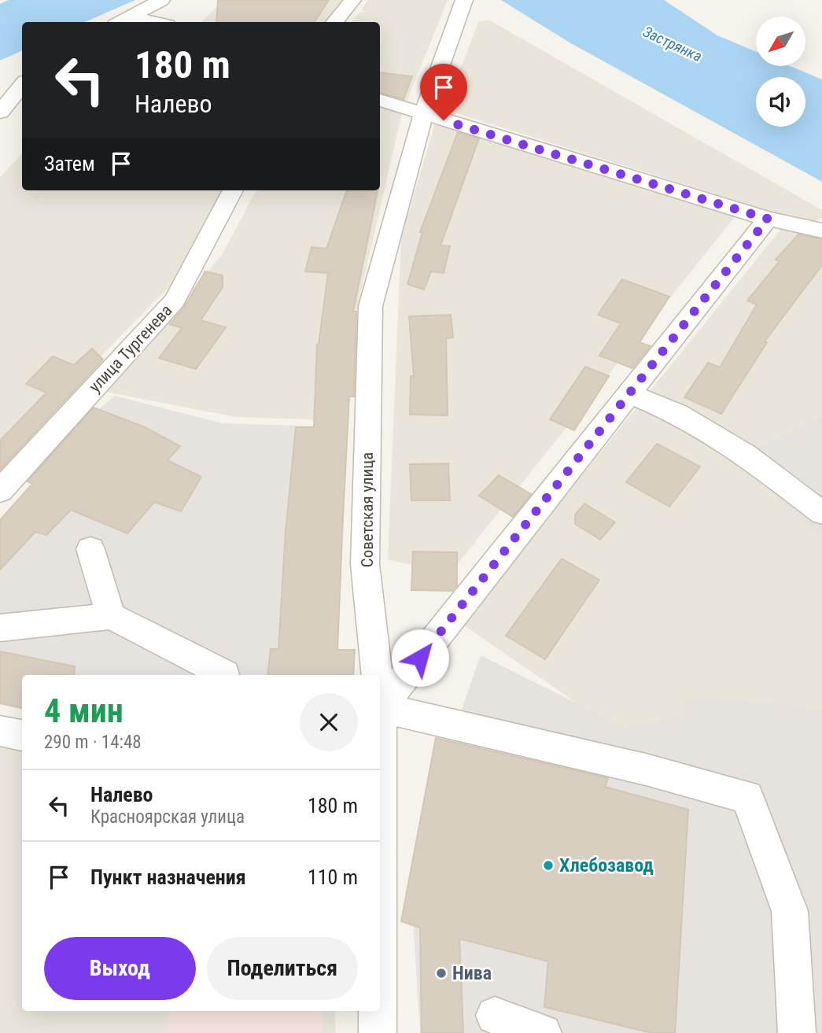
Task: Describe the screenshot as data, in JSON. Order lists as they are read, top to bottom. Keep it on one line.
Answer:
{"streets":{"street":["улица Тургенева","Советская улица"]},"water":["Застрянка"],"places":["Хлебозавод","Нива"],"north":"bottom left","page":{"turn":["180 m","Налево"],"then":"Затем","heading":["4 мин","290 m · 14:48"],"list":[{"name":"Налево","note":"Красноярская улица","value":"180 m"},{"name":"Пункт назначения","value":"110 m"}],"buttons":["Выход","Поделиться"]}}
